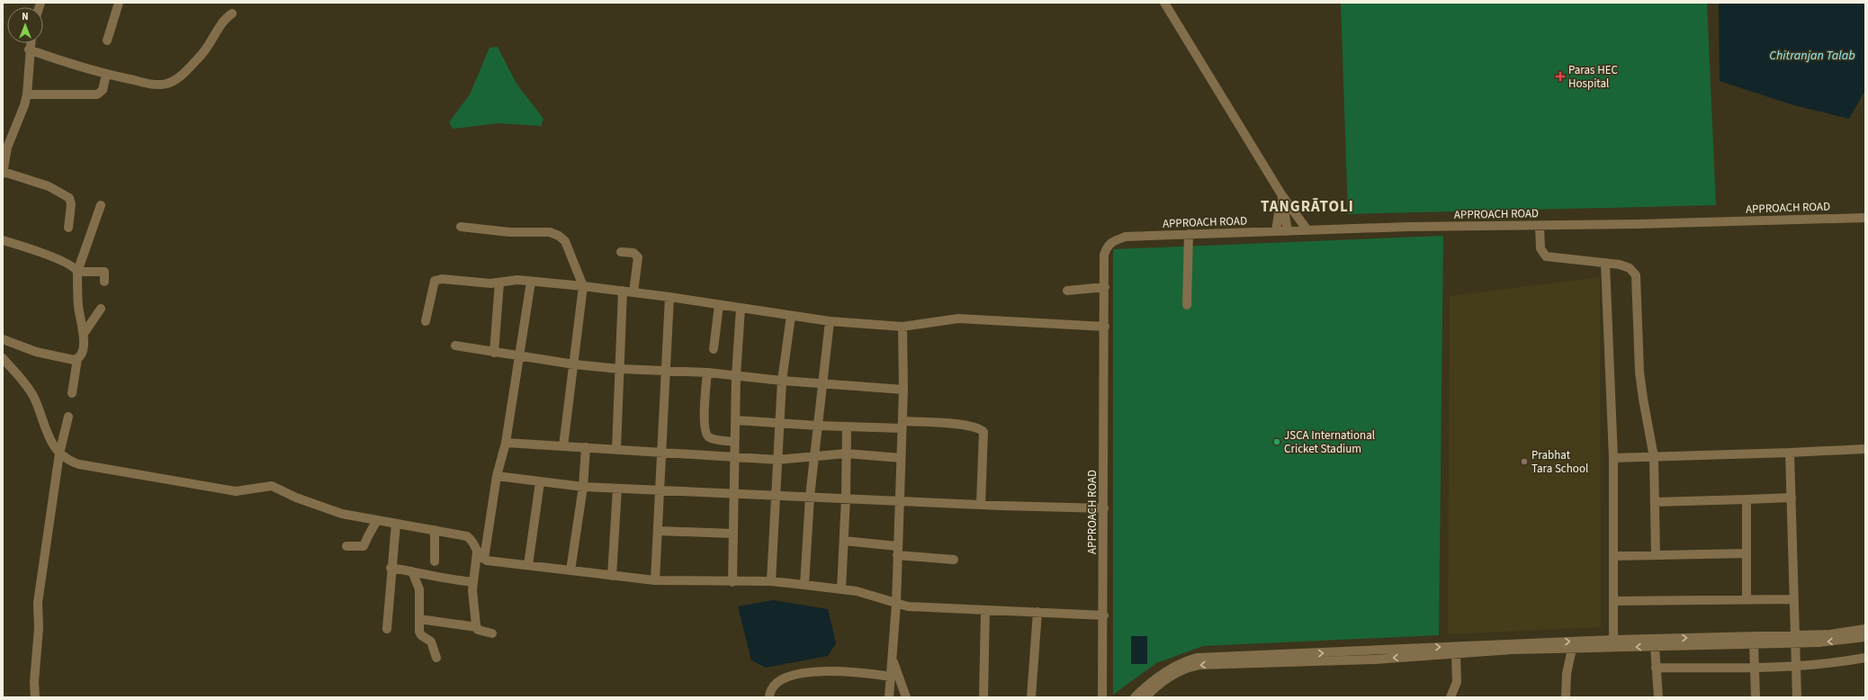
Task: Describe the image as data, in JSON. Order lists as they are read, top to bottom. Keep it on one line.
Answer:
{"streets":{"street":["APPROACH ROAD"]},"districts":["TANGRĀTOLI"],"water":["Chitranjan Talab"],"places":{"health":["Paras HEC Hospital"],"other":["JSCA International Cricket Stadium","Prabhat Tara School"]},"north":"top"}
